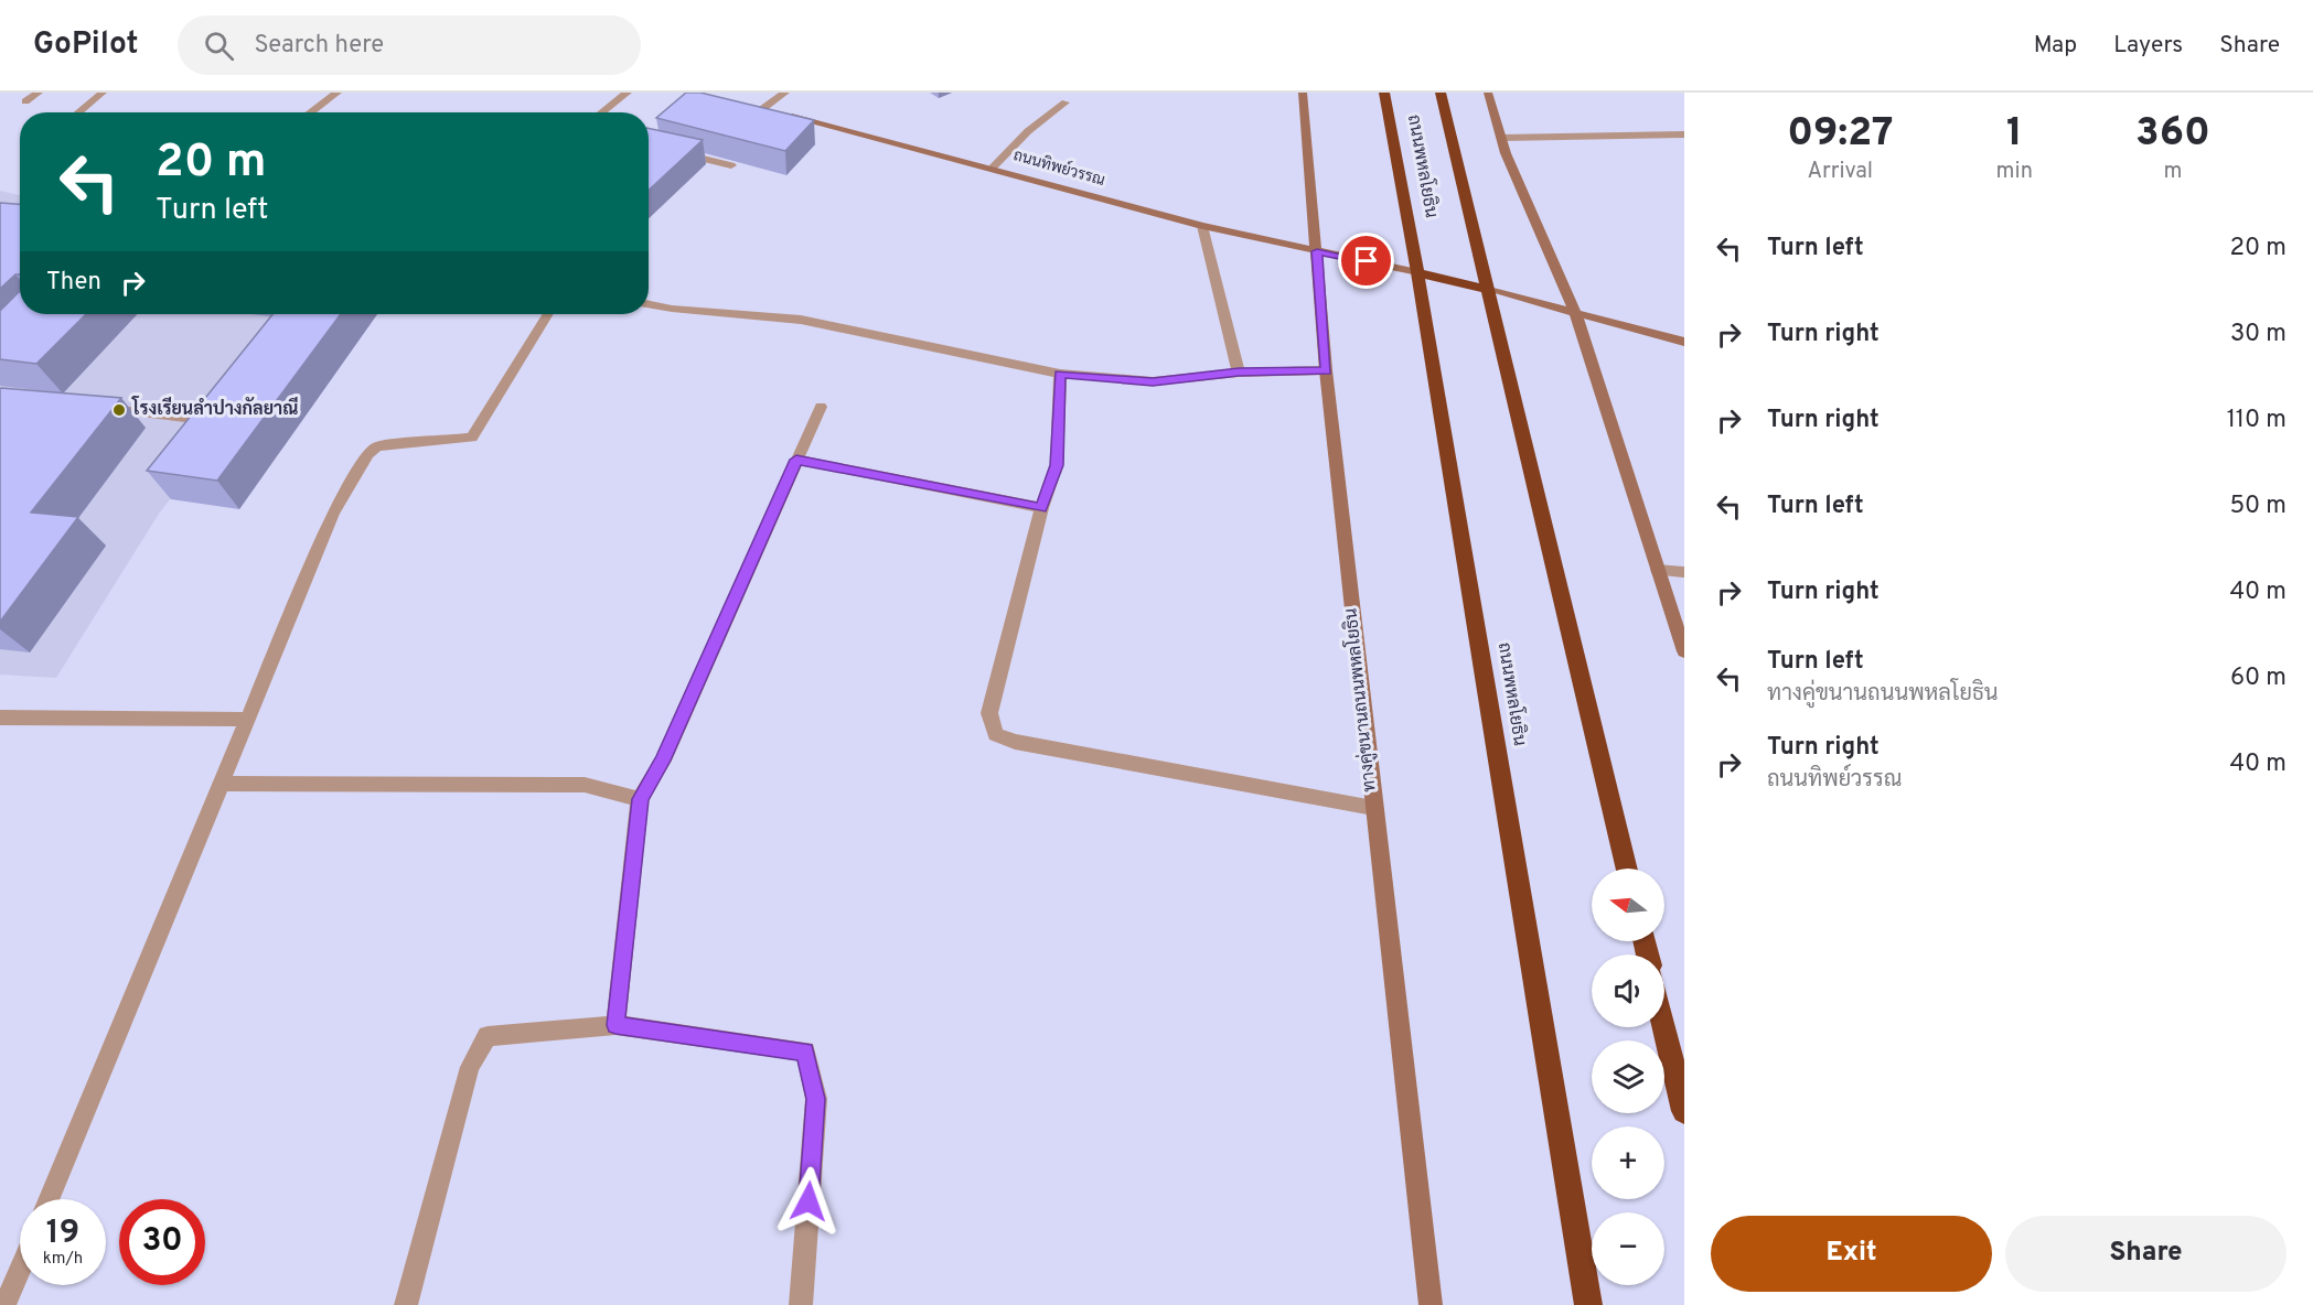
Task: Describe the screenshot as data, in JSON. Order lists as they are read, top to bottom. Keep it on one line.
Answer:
{"streets":{"highway":["ถนนพหลโยธิน"],"main road":["ถนนทิพย์วรรณ","ทางคู่ขนานถนนพหลโยธิน"]},"crossings":[["ถนนพหลโยธิน","ถนนทิพย์วรรณ"],["ถนนทิพย์วรรณ","ทางคู่ขนานถนนพหลโยธิน"]],"places":["โรงเรียนลำปางกัลยาณี"],"north":"left","page":{"header":"GoPilot","search":"Search here","nav":["Map","Layers","Share"],"eta":["09:27","Arrival","1","min","360","m"],"turn":["20 m","Turn left"],"list":[{"name":"Turn left","value":"20 m"},{"name":"Turn right","value":"30 m"},{"name":"Turn right","value":"110 m"},{"name":"Turn left","value":"50 m"},{"name":"Turn right","value":"40 m"},{"name":"Turn left","note":"ทางคู่ขนานถนนพหลโยธิน","value":"60 m"},{"name":"Turn right","note":"ถนนทิพย์วรรณ","value":"40 m"}],"then":"Then","map_buttons":["+","−"],"speed":"19 km/h","limit":"30","buttons":["Exit","Share"]}}
